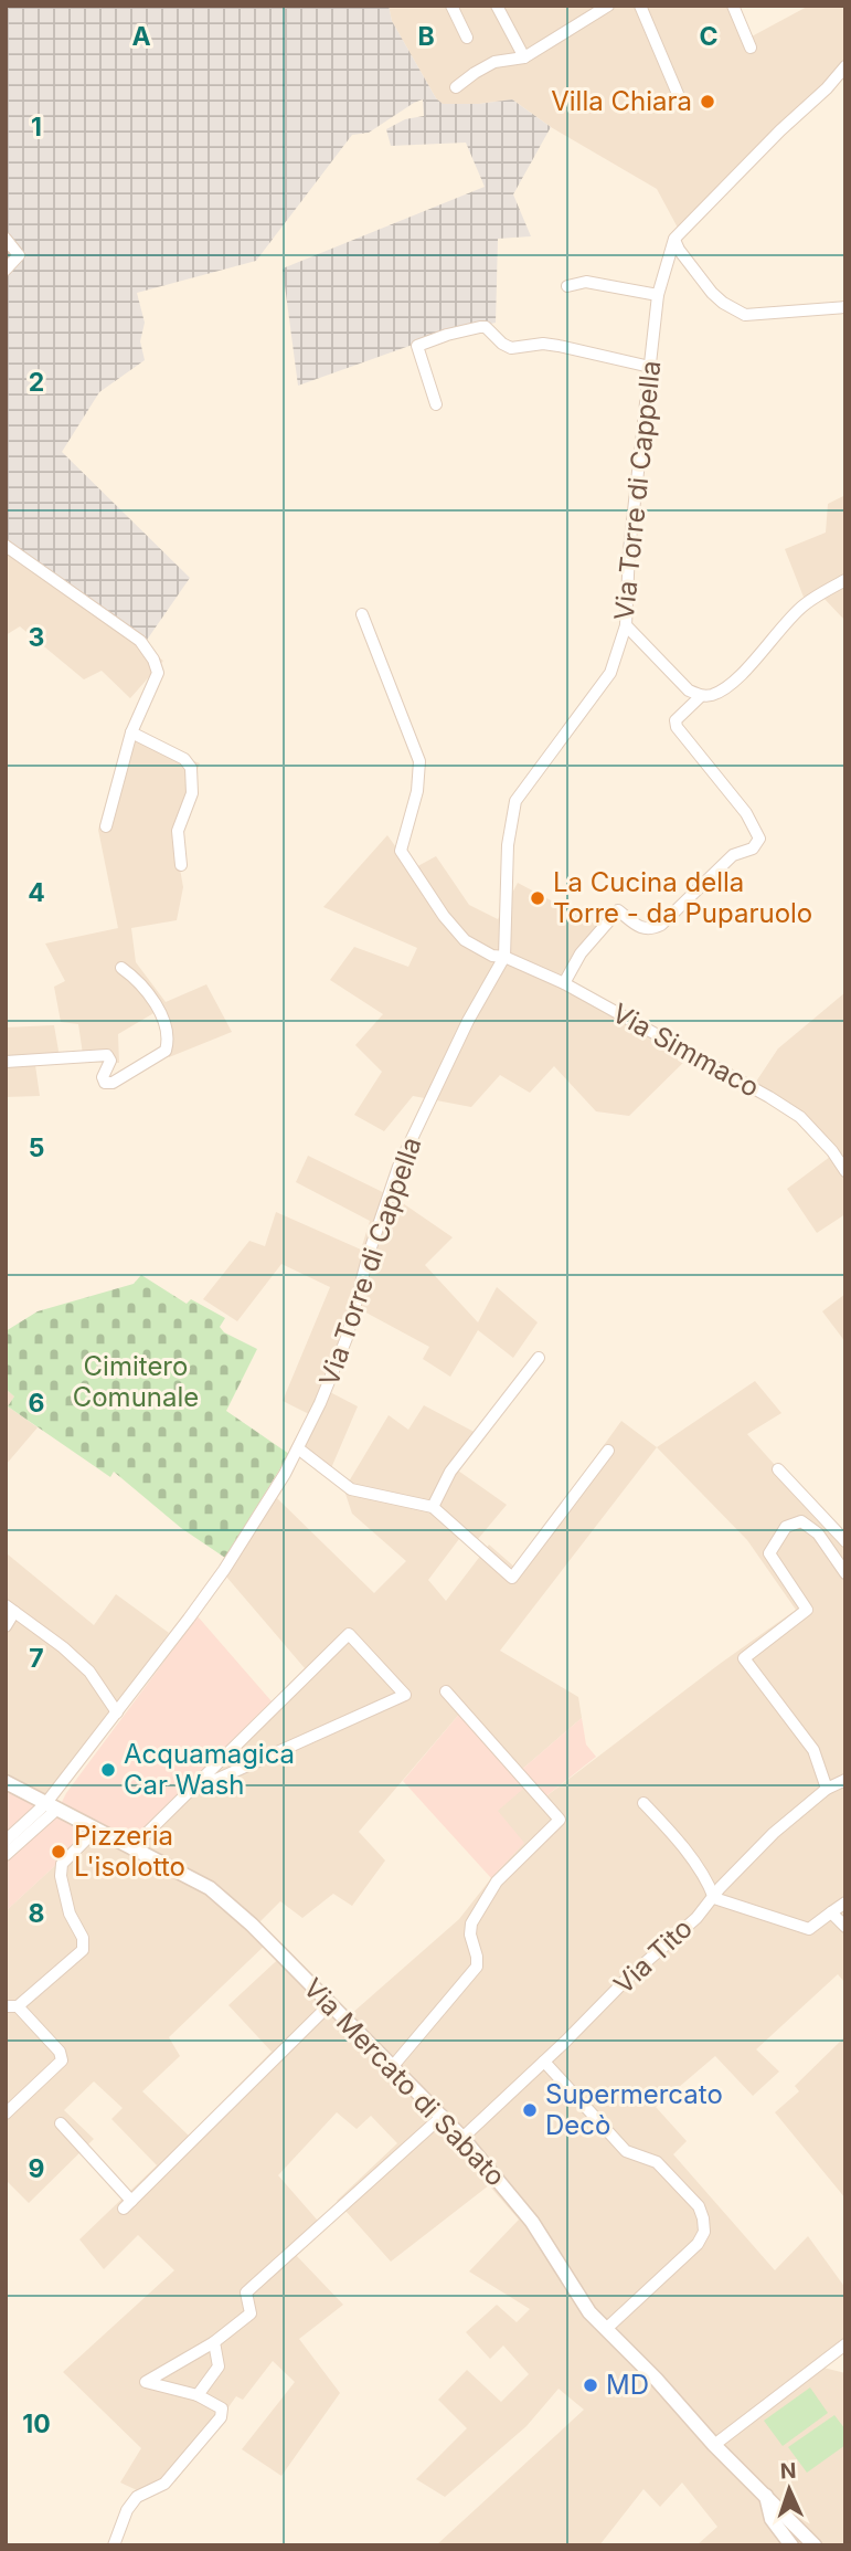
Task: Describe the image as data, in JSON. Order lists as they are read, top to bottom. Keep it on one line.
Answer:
{"streets":{"street":["Via Torre di Cappella","Via Simmaco","Via Tito","Via Mercato di Sabato"]},"crossings":[["Via Torre di Cappella","Via Simmaco"],["Via Torre di Cappella","Via Mercato di Sabato"],["Via Tito","Via Mercato di Sabato"]],"parks":["Cimitero Comunale"],"places":["Villa Chiara","La Cucina della Torre - da Puparuolo","Acquamagica Car Wash","Pizzeria L'isolotto","Supermercato Decò","MD"],"north":"top","grid":{"columns":["A","B","C"],"rows":["1","2","3","4","5","6","7","8","9","10"]}}
